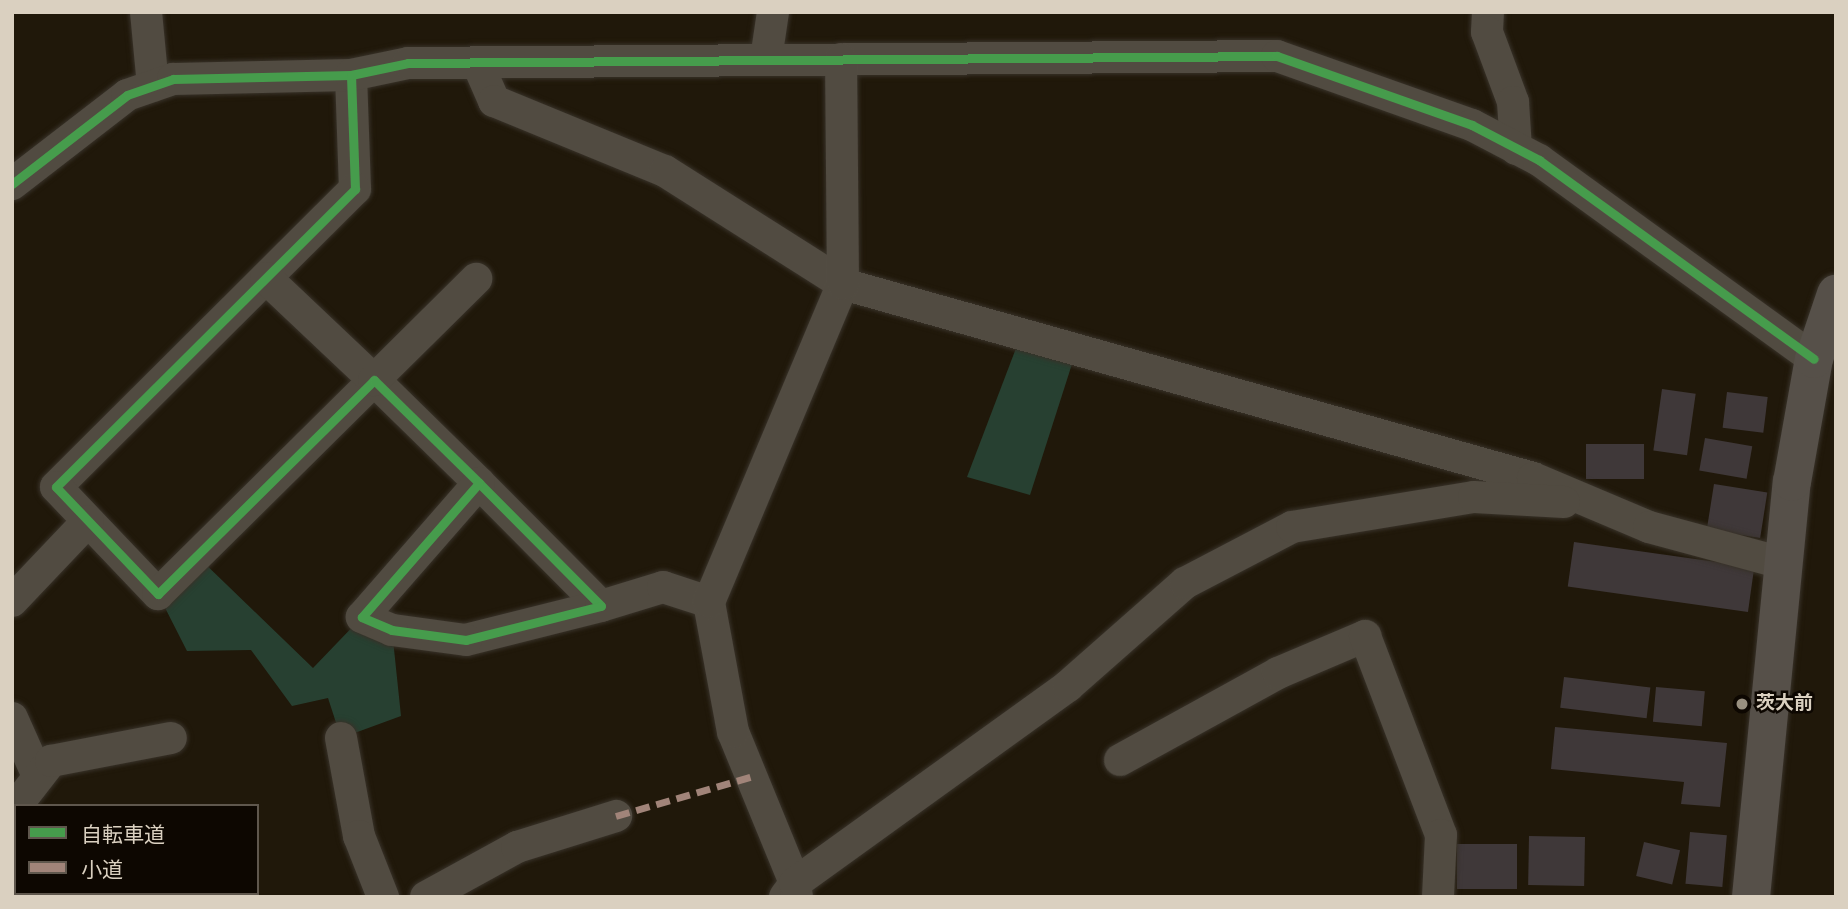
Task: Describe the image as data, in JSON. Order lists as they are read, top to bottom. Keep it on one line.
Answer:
{"places":["茨大前"],"legend":["自転車道","小道"]}
